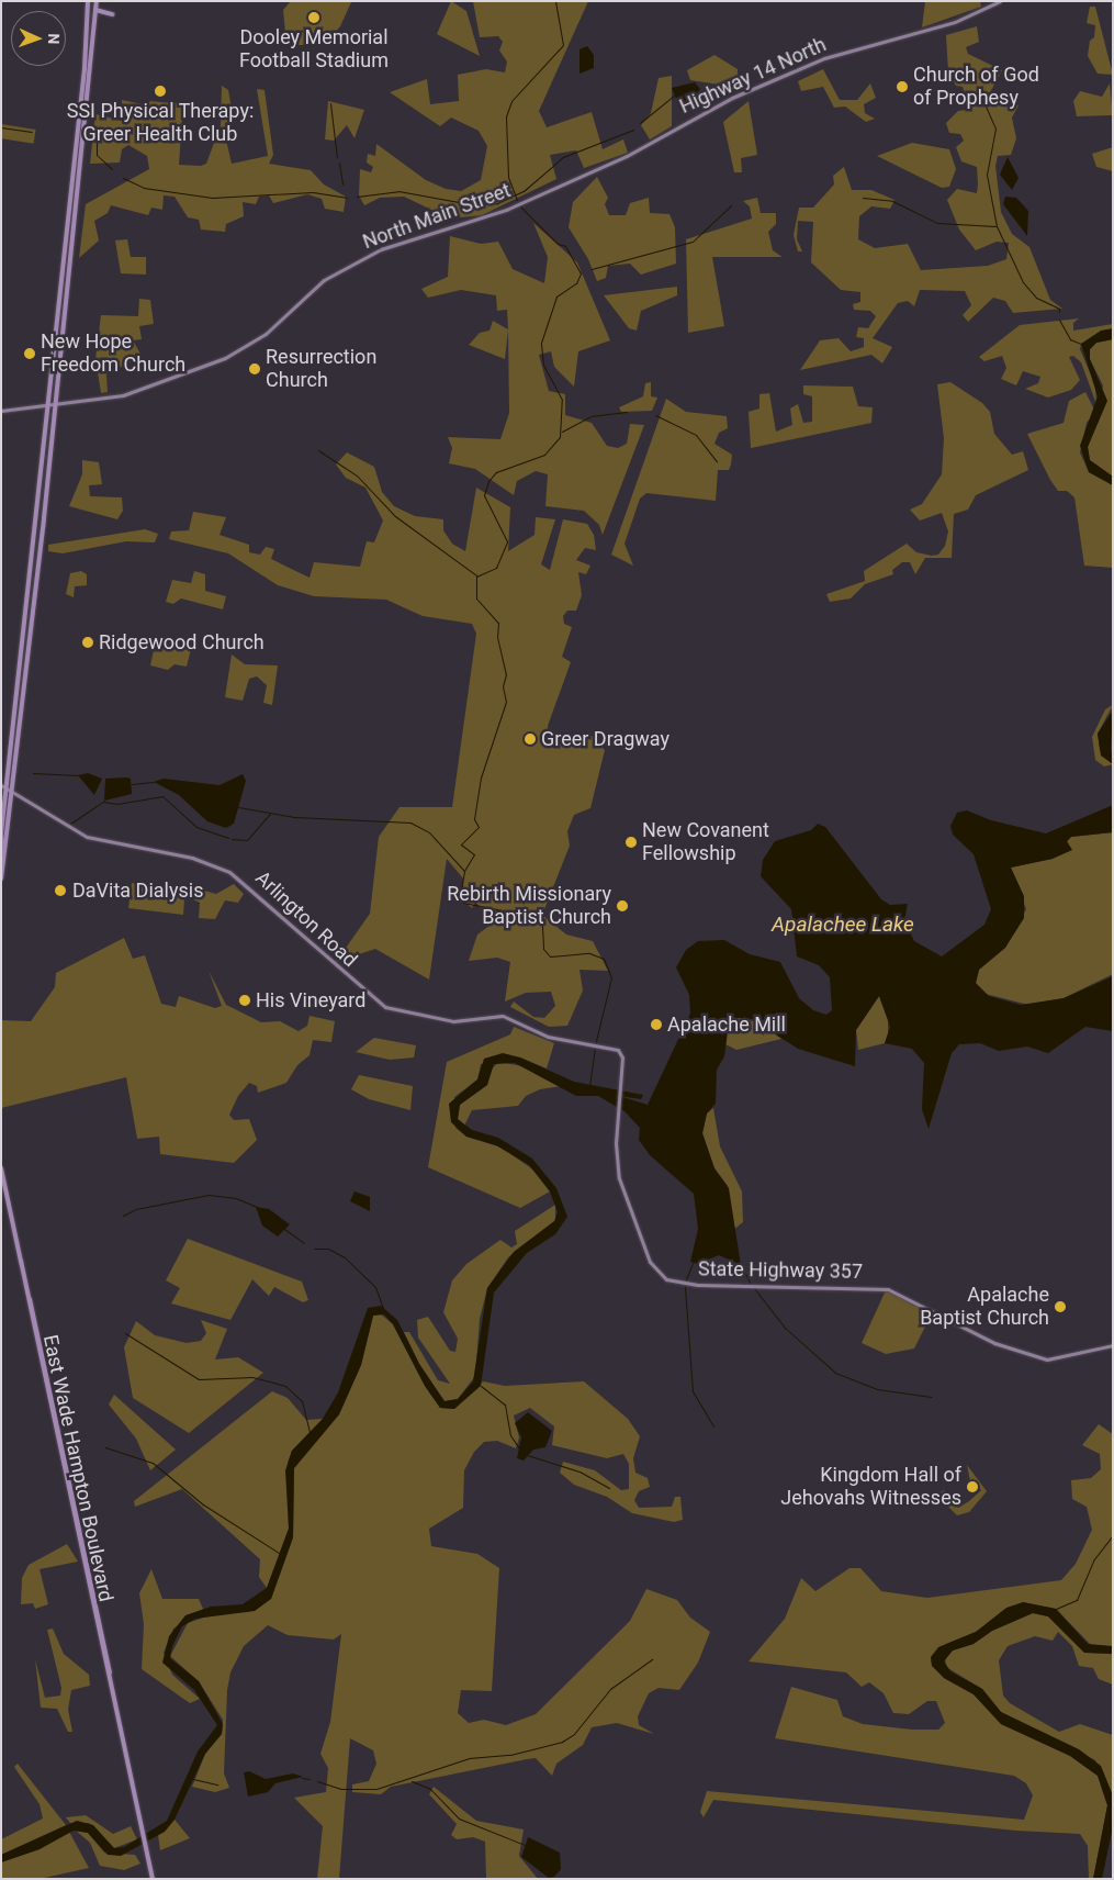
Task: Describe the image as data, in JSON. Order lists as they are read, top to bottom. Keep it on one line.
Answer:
{"streets":{"main road":["Highway 14 North","North Main Street","Arlington Road","State Highway 357","East Wade Hampton Boulevard"]},"crossings":[["Highway 14 North","North Main Street"],["Arlington Road","State Highway 357"]],"water":["Apalachee Lake"],"places":["Dooley Memorial Football Stadium","Church of God of Prophesy","SSI Physical Therapy: Greer Health Club","New Hope Freedom Church","Resurrection Church","Ridgewood Church","Greer Dragway","New Covanent Fellowship","DaVita Dialysis","Rebirth Missionary Baptist Church","His Vineyard","Apalache Mill","Apalache Baptist Church","Kingdom Hall of Jehovahs Witnesses"],"north":"right"}
